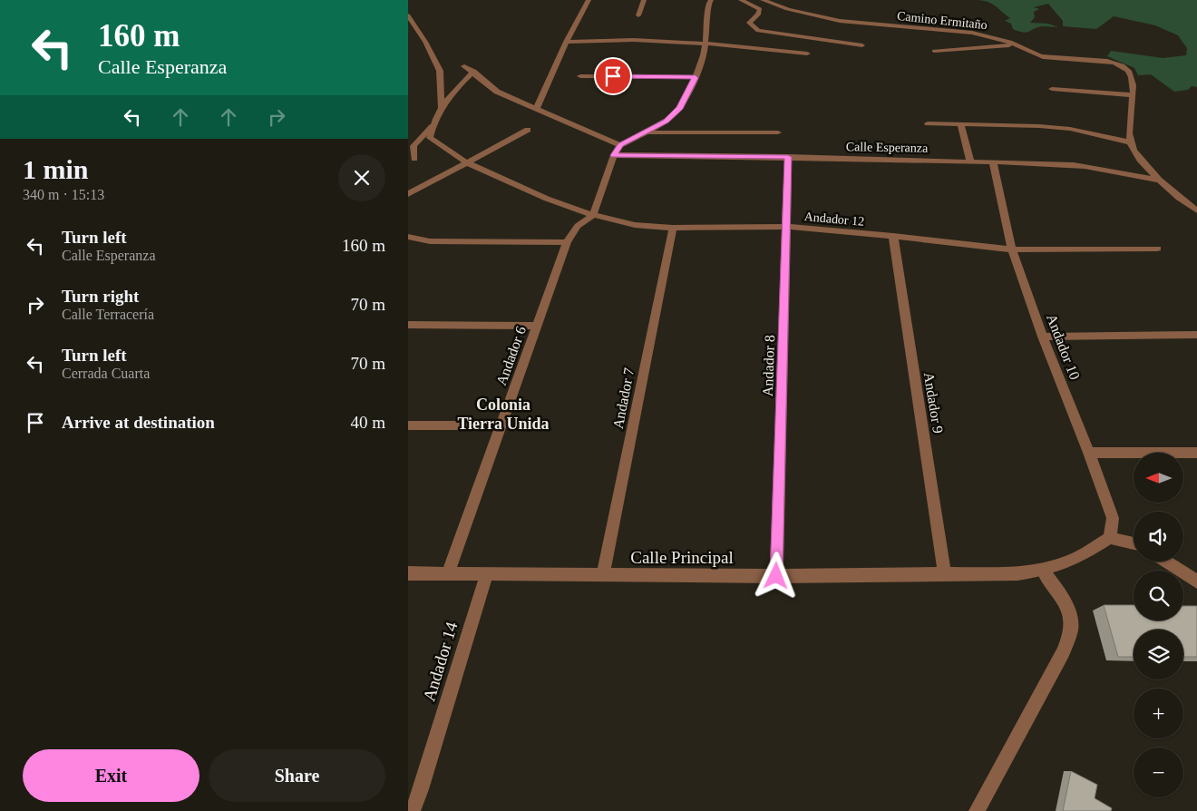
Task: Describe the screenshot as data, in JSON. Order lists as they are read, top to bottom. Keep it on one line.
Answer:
{"streets":{"street":["Camino Ermitaño","Calle Esperanza","Andador 12","Andador 10","Andador 6","Andador 8","Andador 7","Andador 9","Calle Principal","Andador 14"]},"crossings":[["Calle Esperanza","Andador 10"],["Calle Esperanza","Andador 8"],["Andador 12","Andador 10"],["Andador 12","Andador 6"],["Andador 12","Andador 8"],["Andador 12","Andador 7"],["Andador 12","Andador 9"],["Andador 10","Calle Principal"],["Andador 6","Calle Principal"],["Andador 8","Calle Principal"],["Andador 7","Calle Principal"],["Andador 9","Calle Principal"],["Calle Principal","Andador 14"]],"districts":["Colonia Tierra Unida"],"north":"left","page":{"turn":["160 m","Calle Esperanza"],"heading":["1 min","340 m · 15:13"],"list":[{"name":"Turn left","note":"Calle Esperanza","value":"160 m"},{"name":"Turn right","note":"Calle Terracería","value":"70 m"},{"name":"Turn left","note":"Cerrada Cuarta","value":"70 m"},{"name":"Arrive at destination","value":"40 m"}],"map_buttons":["+","−"],"buttons":["Exit","Share"]}}
